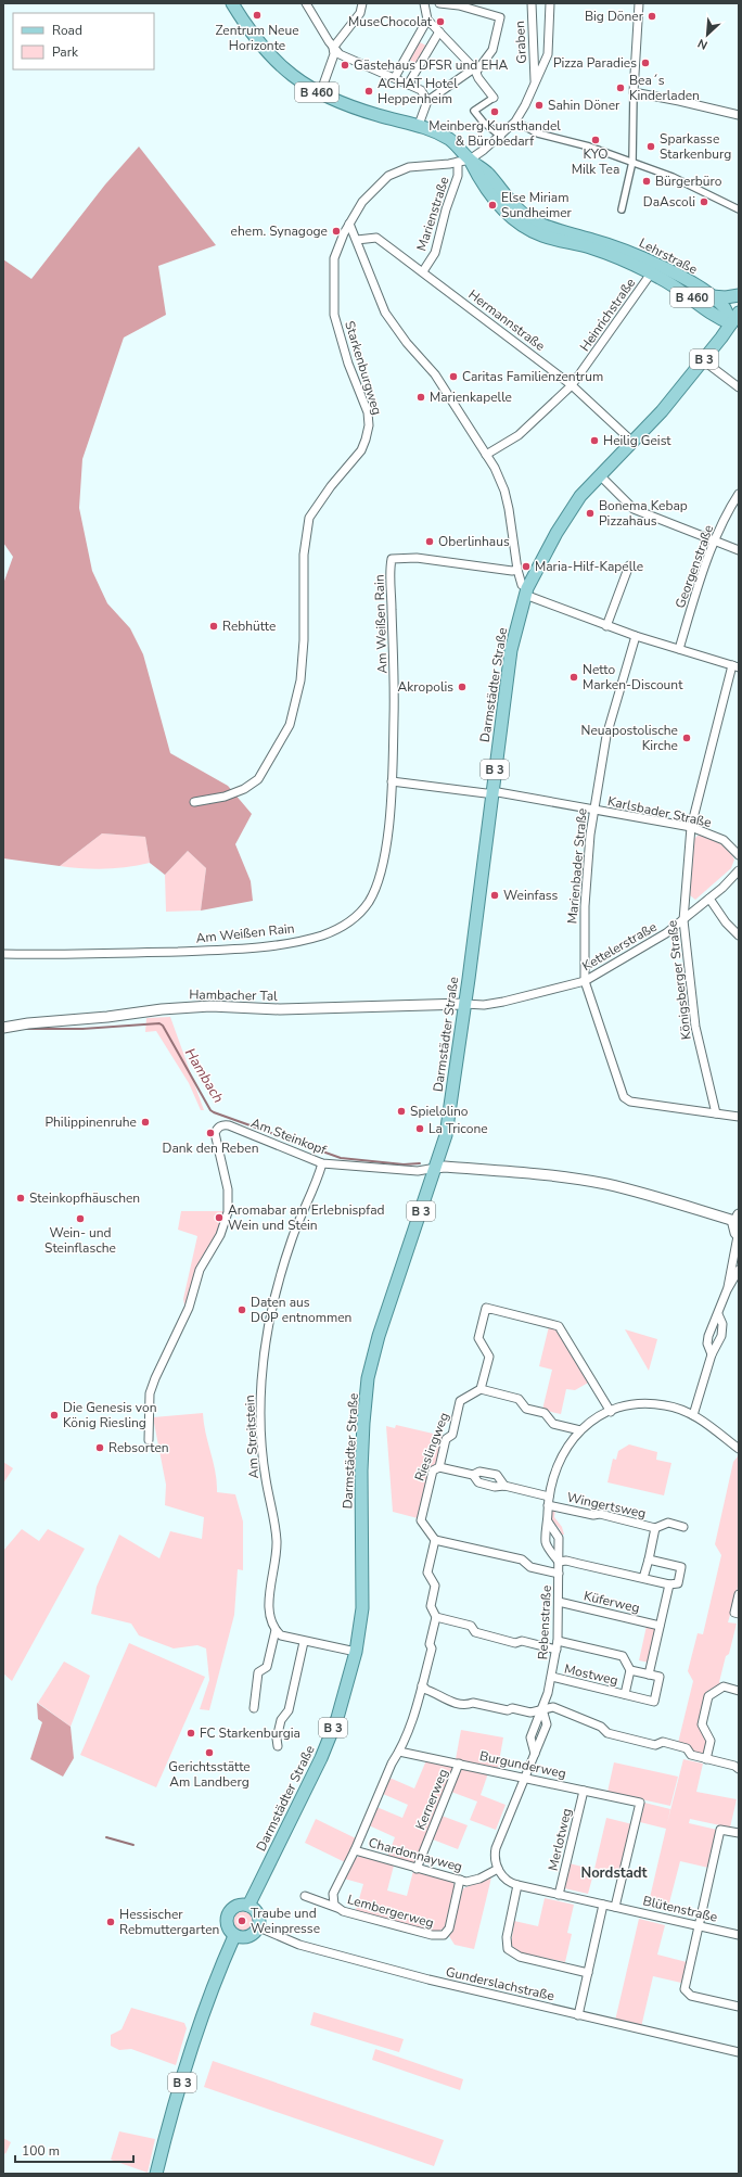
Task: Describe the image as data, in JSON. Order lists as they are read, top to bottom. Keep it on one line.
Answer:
{"streets":{"main road":["B 460","Lehrstraße","B 3","Darmstädter Straße"],"street":["Graben","Marienstraße","Heinrichstraße","Hermannstraße","Starkenburgweg","Georgenstraße","Am Weißen Rain","Karlsbader Straße","Marienbader Straße","Kettelerstraße","Königsberger Straße","Hambacher Tal","Am Steinkopf","Am Streitstein","Rieslingweg","Wingertsweg","Küferweg","Rebenstraße","Mostweg","Burgunderweg","Kernerweg","Merlotweg","Chardonnayweg","Blütenstraße","Lembergerweg","Gunderslachstraße"]},"crossings":[["Graben","B 460"],["Graben","Marienstraße"],["Graben","Lehrstraße"],["Graben","Starkenburgweg"],["B 460","Marienstraße"],["B 460","Lehrstraße"],["B 460","Starkenburgweg"],["Marienstraße","Lehrstraße"],["Marienstraße","Hermannstraße"],["Marienstraße","Starkenburgweg"],["Lehrstraße","Heinrichstraße"],["Lehrstraße","Starkenburgweg"],["Lehrstraße","Darmstädter Straße"],["Heinrichstraße","Hermannstraße"],["Hermannstraße","Darmstädter Straße"],["B 3","Darmstädter Straße"],["B 3","Gunderslachstraße"],["Am Weißen Rain","Karlsbader Straße"],["Darmstädter Straße","Karlsbader Straße"],["Darmstädter Straße","Kettelerstraße"],["Darmstädter Straße","Hambacher Tal"],["Darmstädter Straße","Am Steinkopf"],["Darmstädter Straße","Gunderslachstraße"],["Karlsbader Straße","Marienbader Straße"],["Karlsbader Straße","Königsberger Straße"],["Marienbader Straße","Kettelerstraße"],["Marienbader Straße","Königsberger Straße"],["Kettelerstraße","Königsberger Straße"],["Kettelerstraße","Hambacher Tal"],["Am Steinkopf","Am Streitstein"],["Wingertsweg","Rebenstraße"],["Küferweg","Rebenstraße"],["Rebenstraße","Mostweg"],["Rebenstraße","Burgunderweg"],["Rebenstraße","Chardonnayweg"],["Burgunderweg","Kernerweg"],["Burgunderweg","Merlotweg"],["Burgunderweg","Chardonnayweg"],["Burgunderweg","Blütenstraße"],["Kernerweg","Chardonnayweg"],["Chardonnayweg","Lembergerweg"]],"districts":["Nordstadt"],"water":["Hambach"],"places":["Zentrum Neue Horizonte","Big Döner","MuseChocolat","Pizza Paradies","Gästehaus DFSR und EHA","Bea´s Kinderladen","ACHAT Hotel Heppenheim","Sahin Döner","Meinberg Kunsthandel & Bürobedarf","KYO Milk Tea","Sparkasse Starkenburg","Bürgerbüro","DaAscoli","Else Miriam Sundheimer","ehem. Synagoge","Caritas Familienzentrum","Marienkapelle","Heilig Geist","Bonema Kebap Pizzahaus","Oberlinhaus","Maria-Hilf-Kapelle","Rebhütte","Netto Marken-Discount","Akropolis","Neuapostolische Kirche","Weinfass","Spielolino","Philippinenruhe","La Tricone","Dank den Reben","Steinkopfhäuschen","Aromabar am Erlebnispfad Wein und Stein","Wein- und Steinflasche","Daten aus DOP entnommen","Die Genesis von König Riesling","Rebsorten","FC Starkenburgia","Gerichtsstätte Am Landberg","Traube und Weinpresse","Hessischer Rebmuttergarten"],"legend":["Road","Park"],"scale_bar":"100 m","north":"bottom left"}
